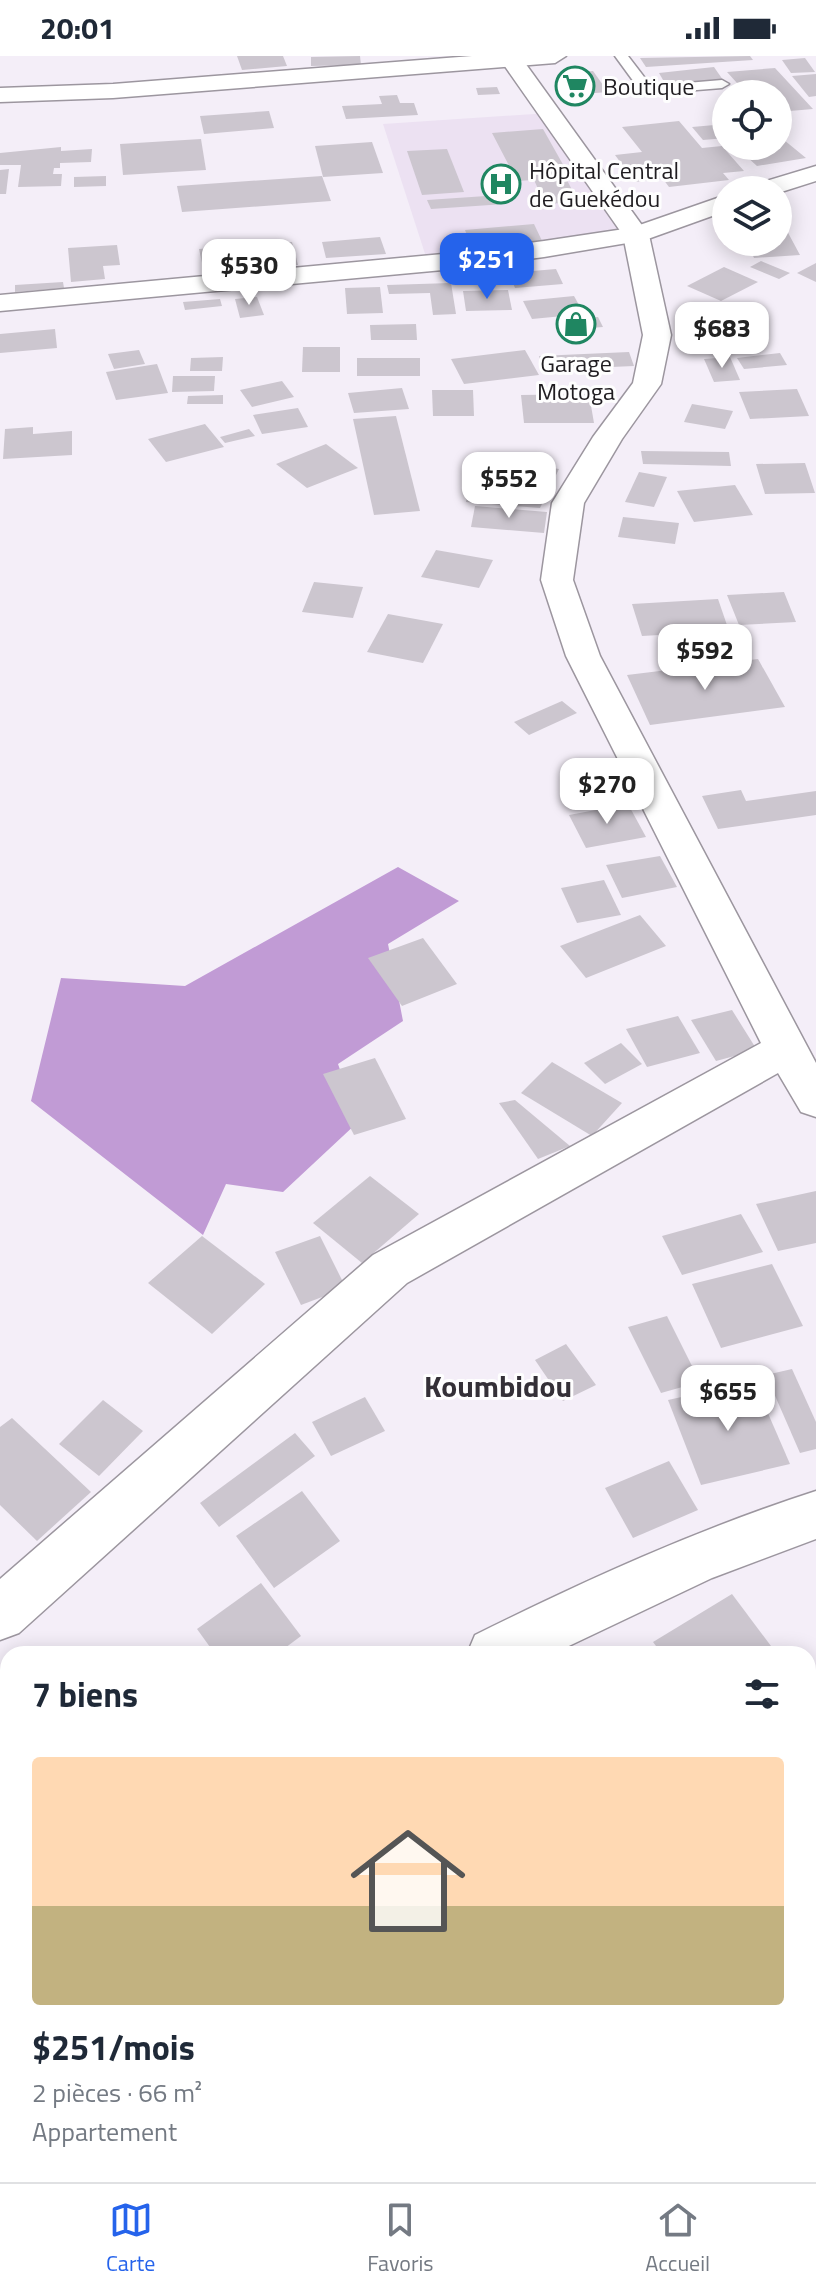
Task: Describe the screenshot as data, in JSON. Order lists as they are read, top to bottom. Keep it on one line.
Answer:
{"districts":["Koumbidou"],"places":{"supermarket":["Boutique"],"hospital":["Hôpital Central de Guekédou"],"shop":["Garage Motoga"]},"page":{"status":"20:01","price":["$251","$530","$683","$552","$592","$270","$655"],"heading":"7 biens","list":[{"name":"$251/mois","note":"2 pièces · 66 m² · Appartement"}],"tabs":["Carte","Favoris","Accueil"]}}
